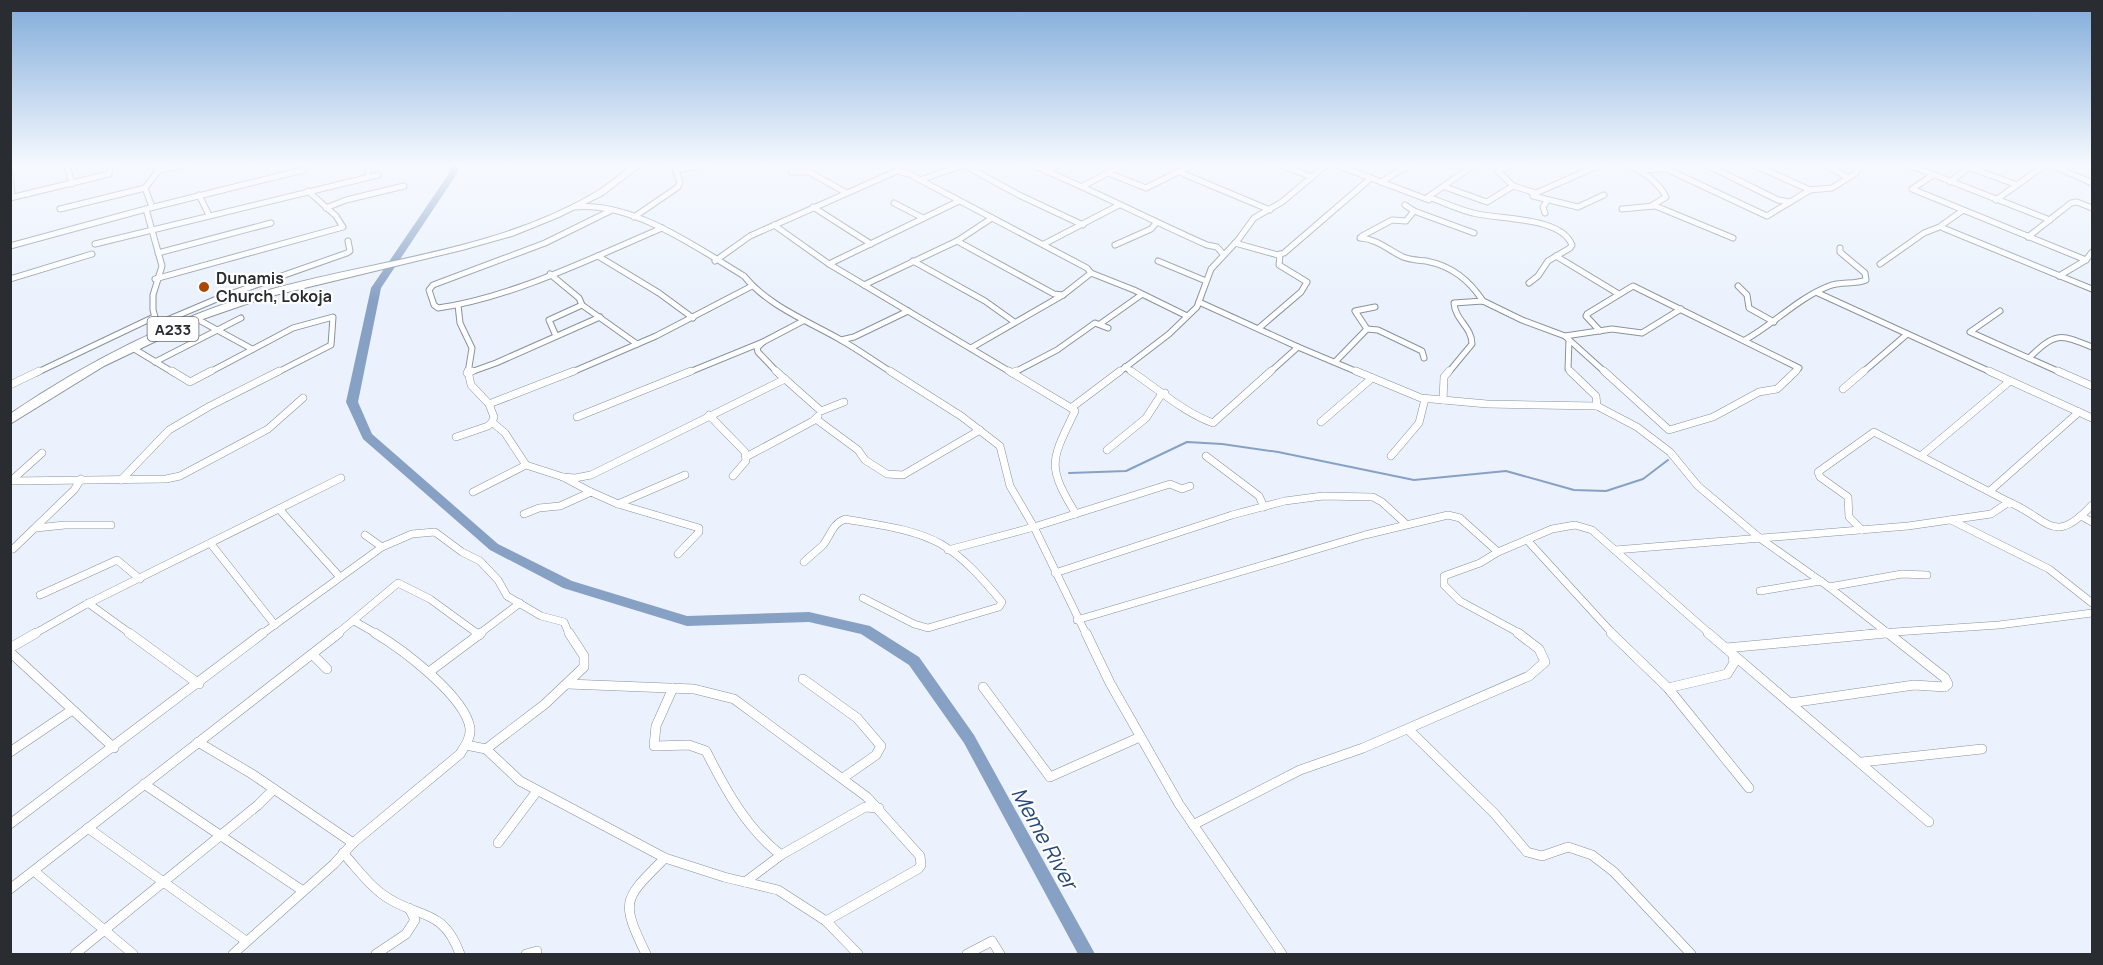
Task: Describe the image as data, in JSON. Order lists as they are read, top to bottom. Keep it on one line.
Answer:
{"streets":{"highway":["A233"]},"water":["Meme River"],"places":["Dunamis Church, Lokoja"]}
